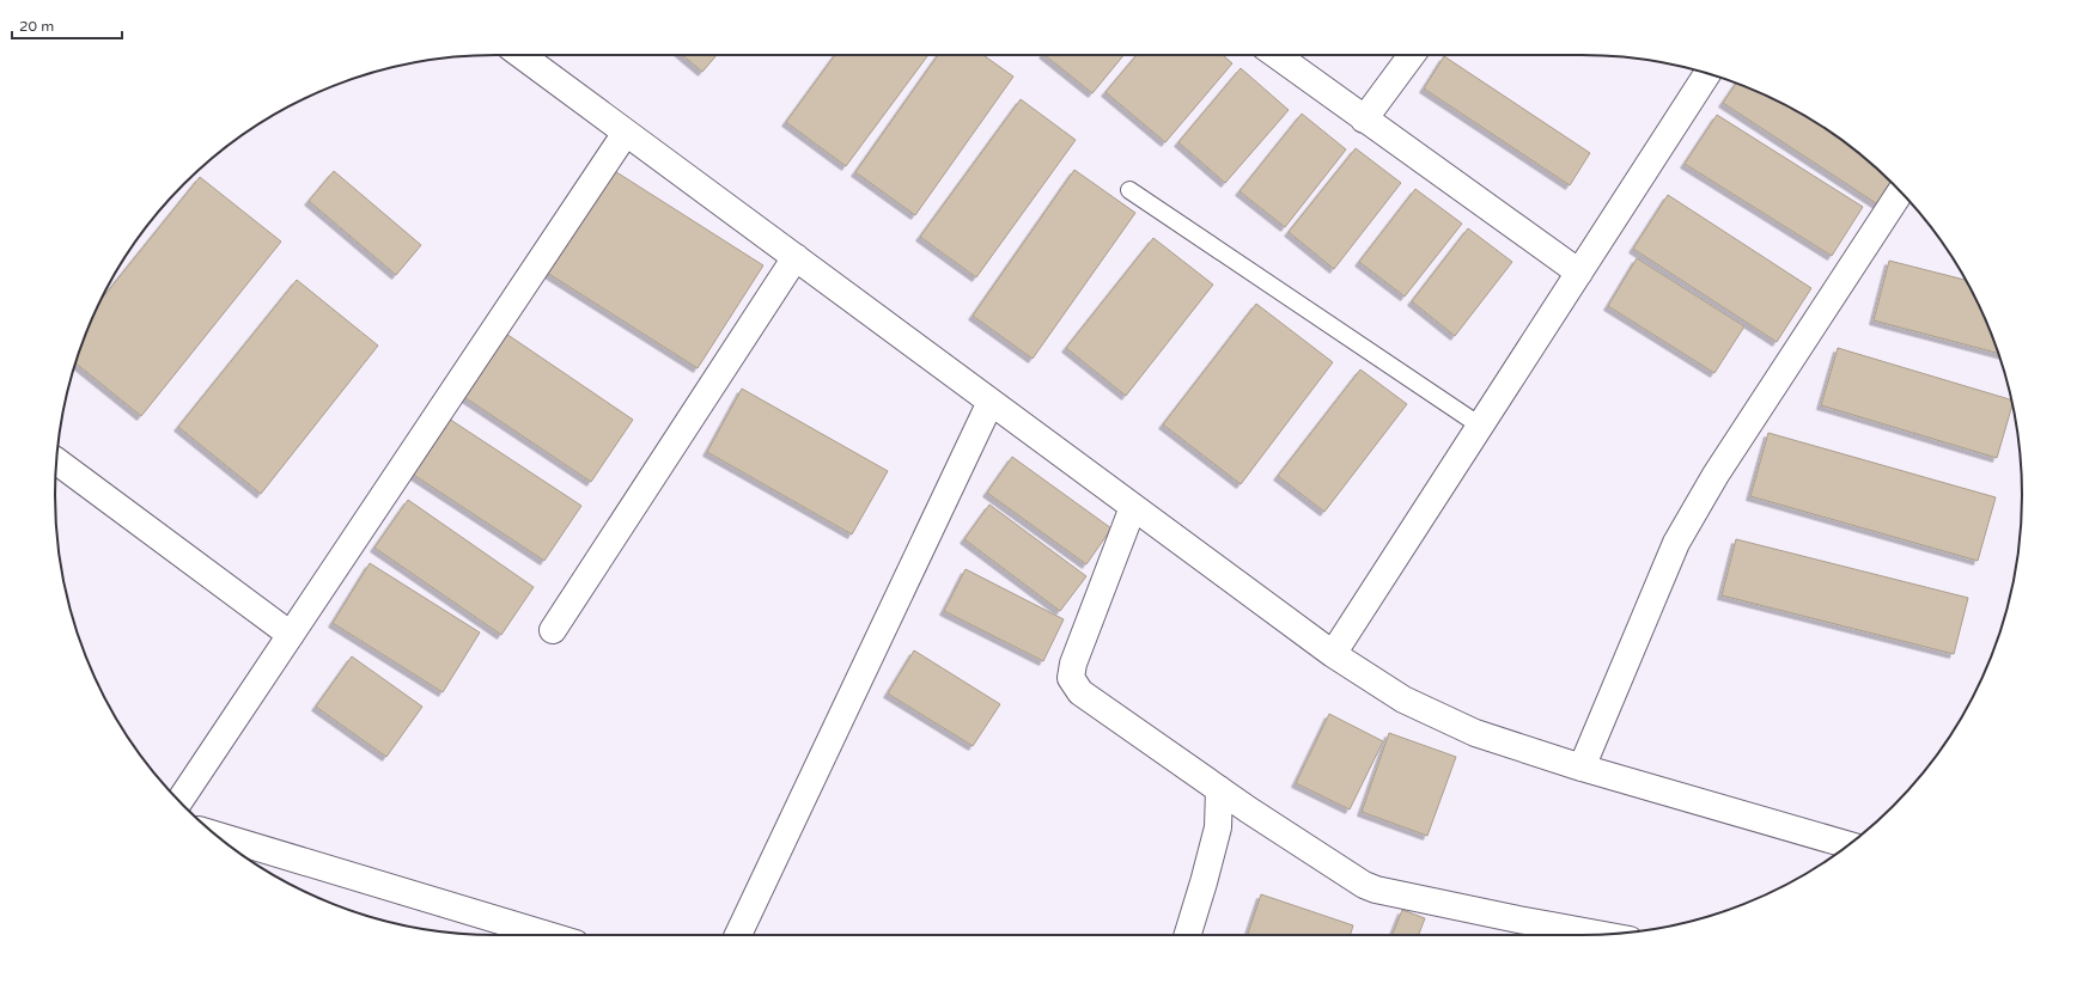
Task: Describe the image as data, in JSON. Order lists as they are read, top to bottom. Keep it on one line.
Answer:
{"scale_bar":"20 m"}
